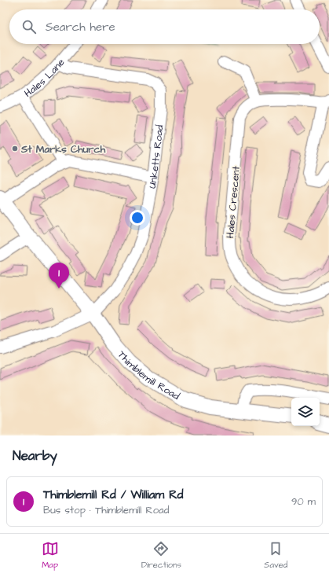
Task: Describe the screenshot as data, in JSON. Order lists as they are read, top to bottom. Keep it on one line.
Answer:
{"streets":{"main road":["Thimblemill Road"],"street":["Hales Lane","Unketts Road","Hales Crescent"]},"crossings":[["Hales Lane","Unketts Road"],["Unketts Road","Thimblemill Road"]],"places":["St Marks Church"],"page":{"search":"Search here","pins":"1","heading":"Nearby","list":[{"mark":"1","name":"Thimblemill Rd / William Rd","note":"Bus stop · Thimblemill Road","value":"90 m"}],"nav":["Map","Directions","Saved"]}}
